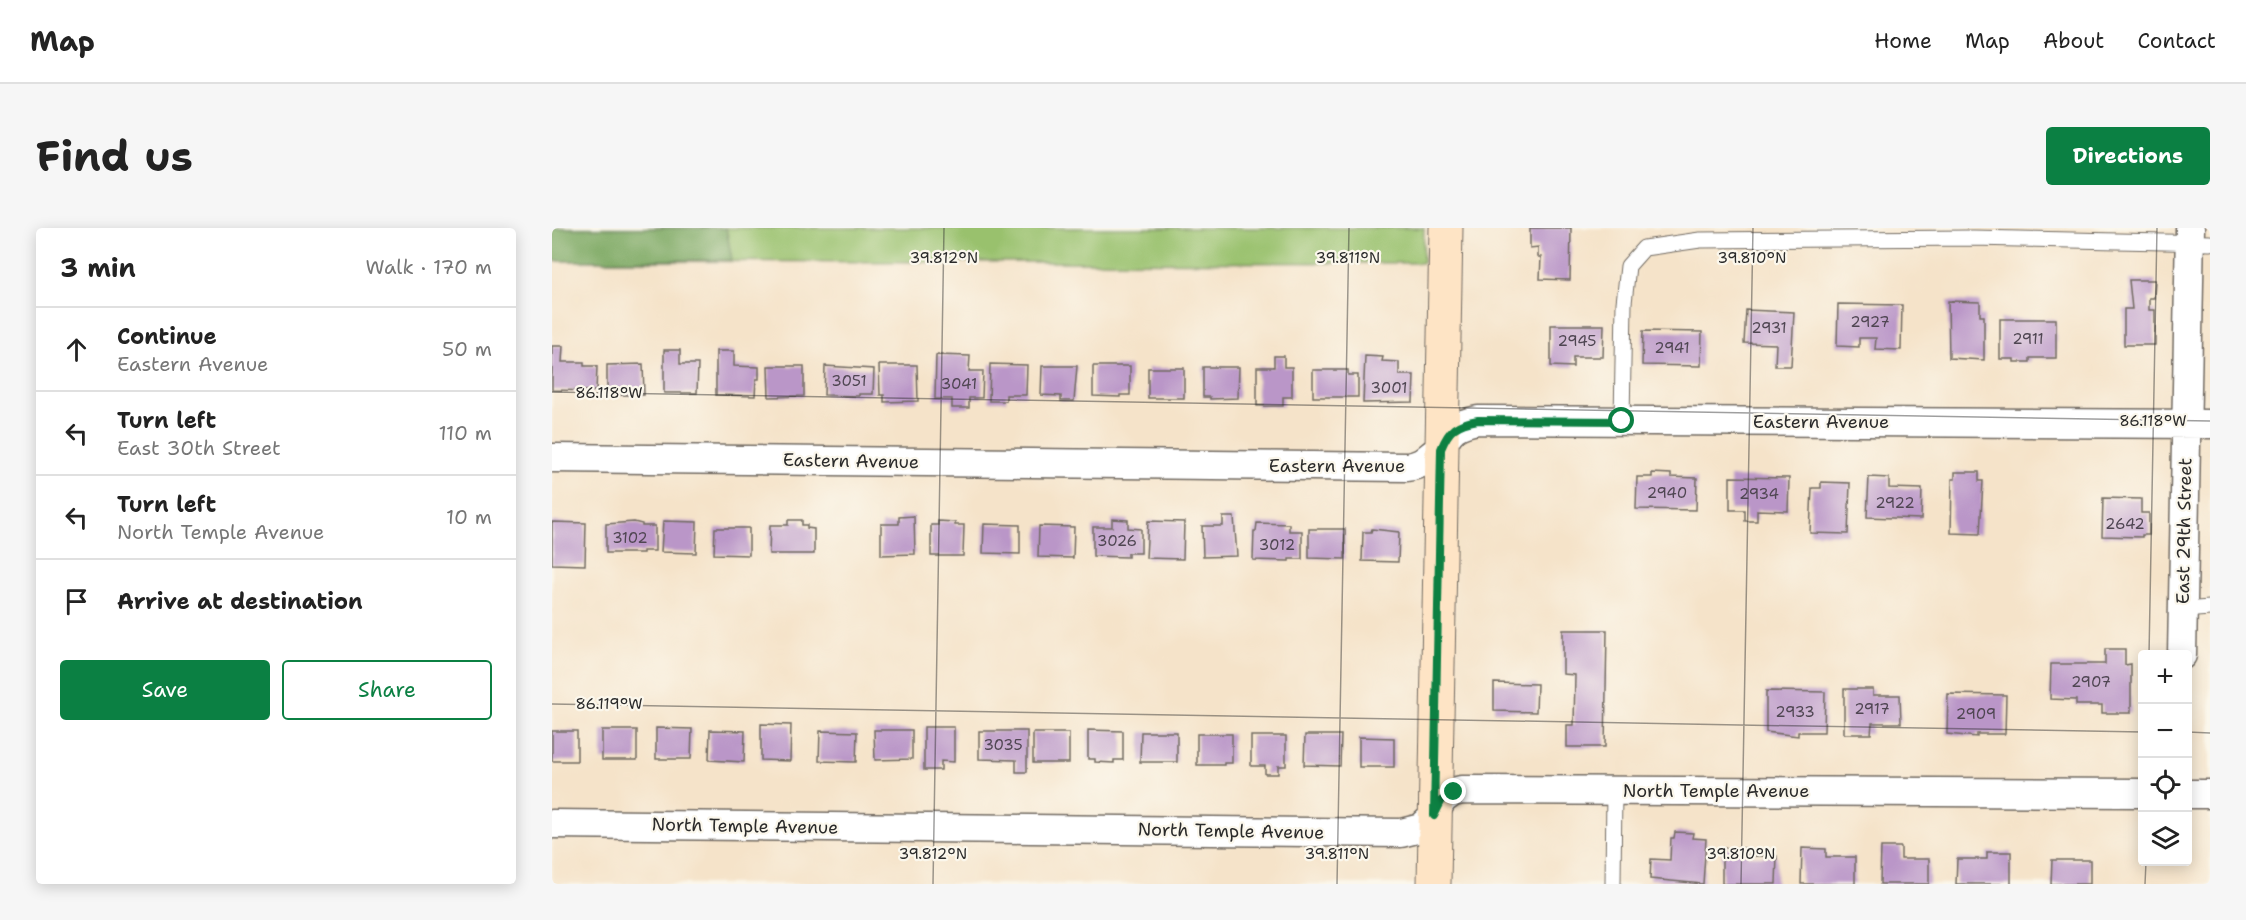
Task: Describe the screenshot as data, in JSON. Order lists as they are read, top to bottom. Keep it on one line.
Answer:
{"streets":{"street":["Eastern Avenue","East 29th Street","North Temple Avenue"]},"crossings":[["Eastern Avenue","East 29th Street"]],"house_numbers":["2927","2931","2911","2945","2941","3051","3041","3001","2940","2934","2922","2642","3102","3026","3012","2907","2917","2933","2909","3035"],"page":{"header":"Map","nav":["Home","Map","About","Contact"],"buttons":["Directions",["Save","Share"]],"title":"Find us","heading":["3 min","Walk · 170 m"],"list":[["Continue","Eastern Avenue","50 m"],["Turn left","East 30th Street","110 m"],["Turn left","North Temple Avenue","10 m"],"Arrive at destination"],"map_buttons":["+","−"]},"coordinates":["39.812°N","39.811°N","39.810°N","86.118°W","86.119°W"]}
